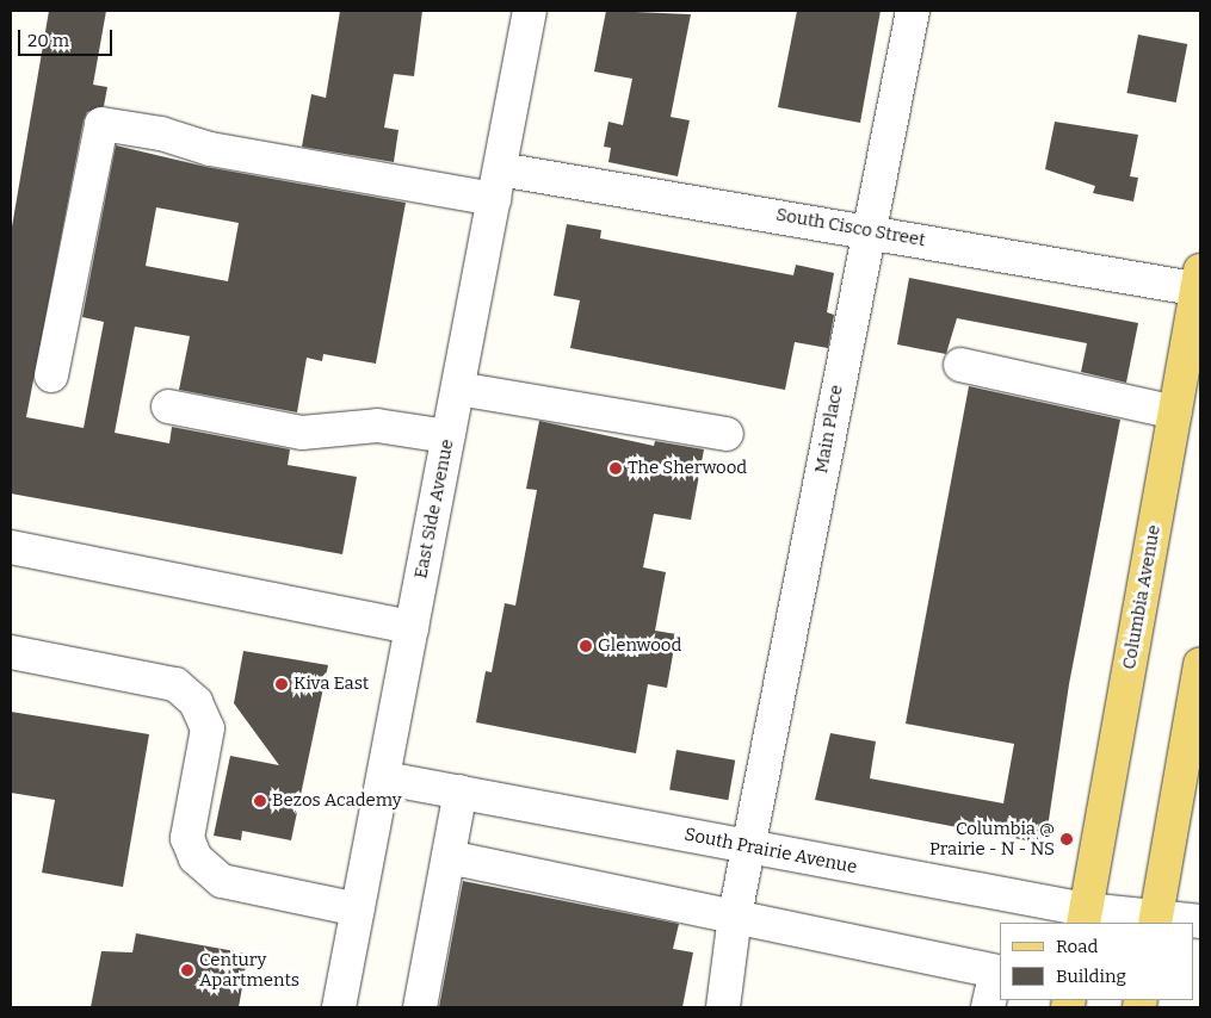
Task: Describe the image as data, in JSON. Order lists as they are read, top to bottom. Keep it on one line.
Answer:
{"streets":{"main road":["Columbia Avenue"],"street":["South Cisco Street","Main Place","East Side Avenue","South Prairie Avenue"]},"crossings":[["South Cisco Street","Main Place"],["South Cisco Street","East Side Avenue"],["South Cisco Street","Columbia Avenue"],["Main Place","South Prairie Avenue"],["East Side Avenue","South Prairie Avenue"],["Columbia Avenue","South Prairie Avenue"]],"places":["The Sherwood","Glenwood","Kiva East","Bezos Academy","Columbia @ Prairie - N - NS","Century Apartments"],"legend":["Road","Building"],"scale_bar":"20 m"}
